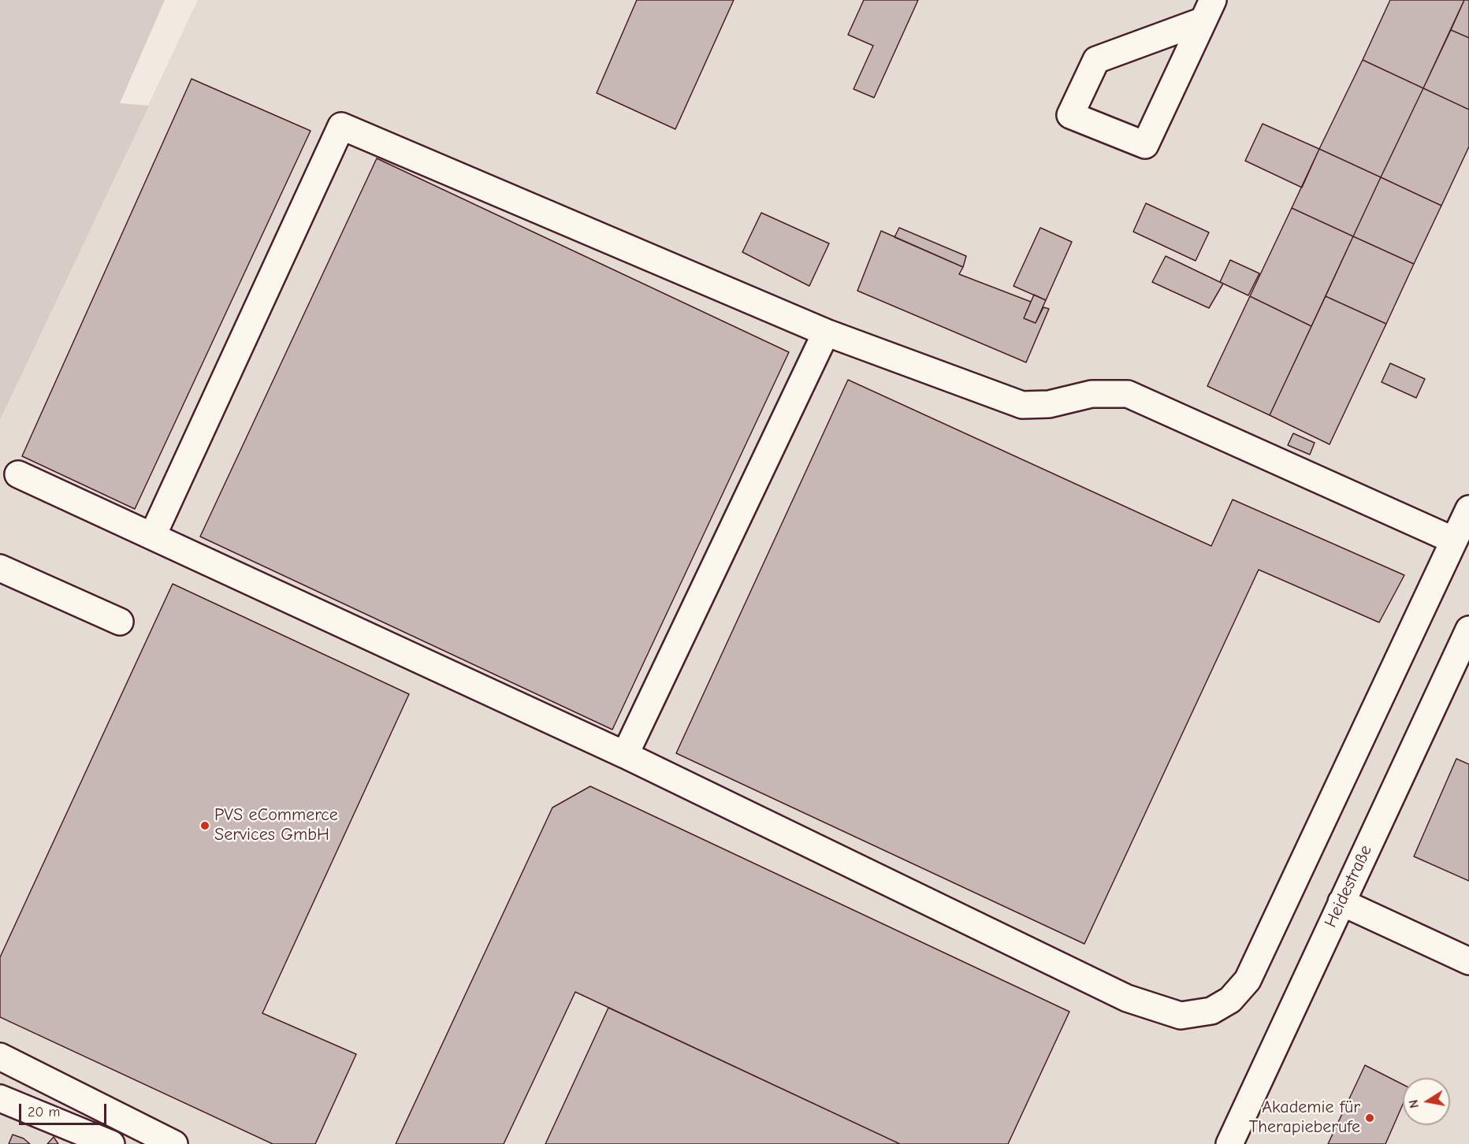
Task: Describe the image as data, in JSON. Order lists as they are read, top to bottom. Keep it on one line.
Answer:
{"streets":{"street":["Heidestraße"]},"places":["PVS eCommerce Services GmbH","Akademie für Therapieberufe"],"scale_bar":"20 m","north":"left"}
